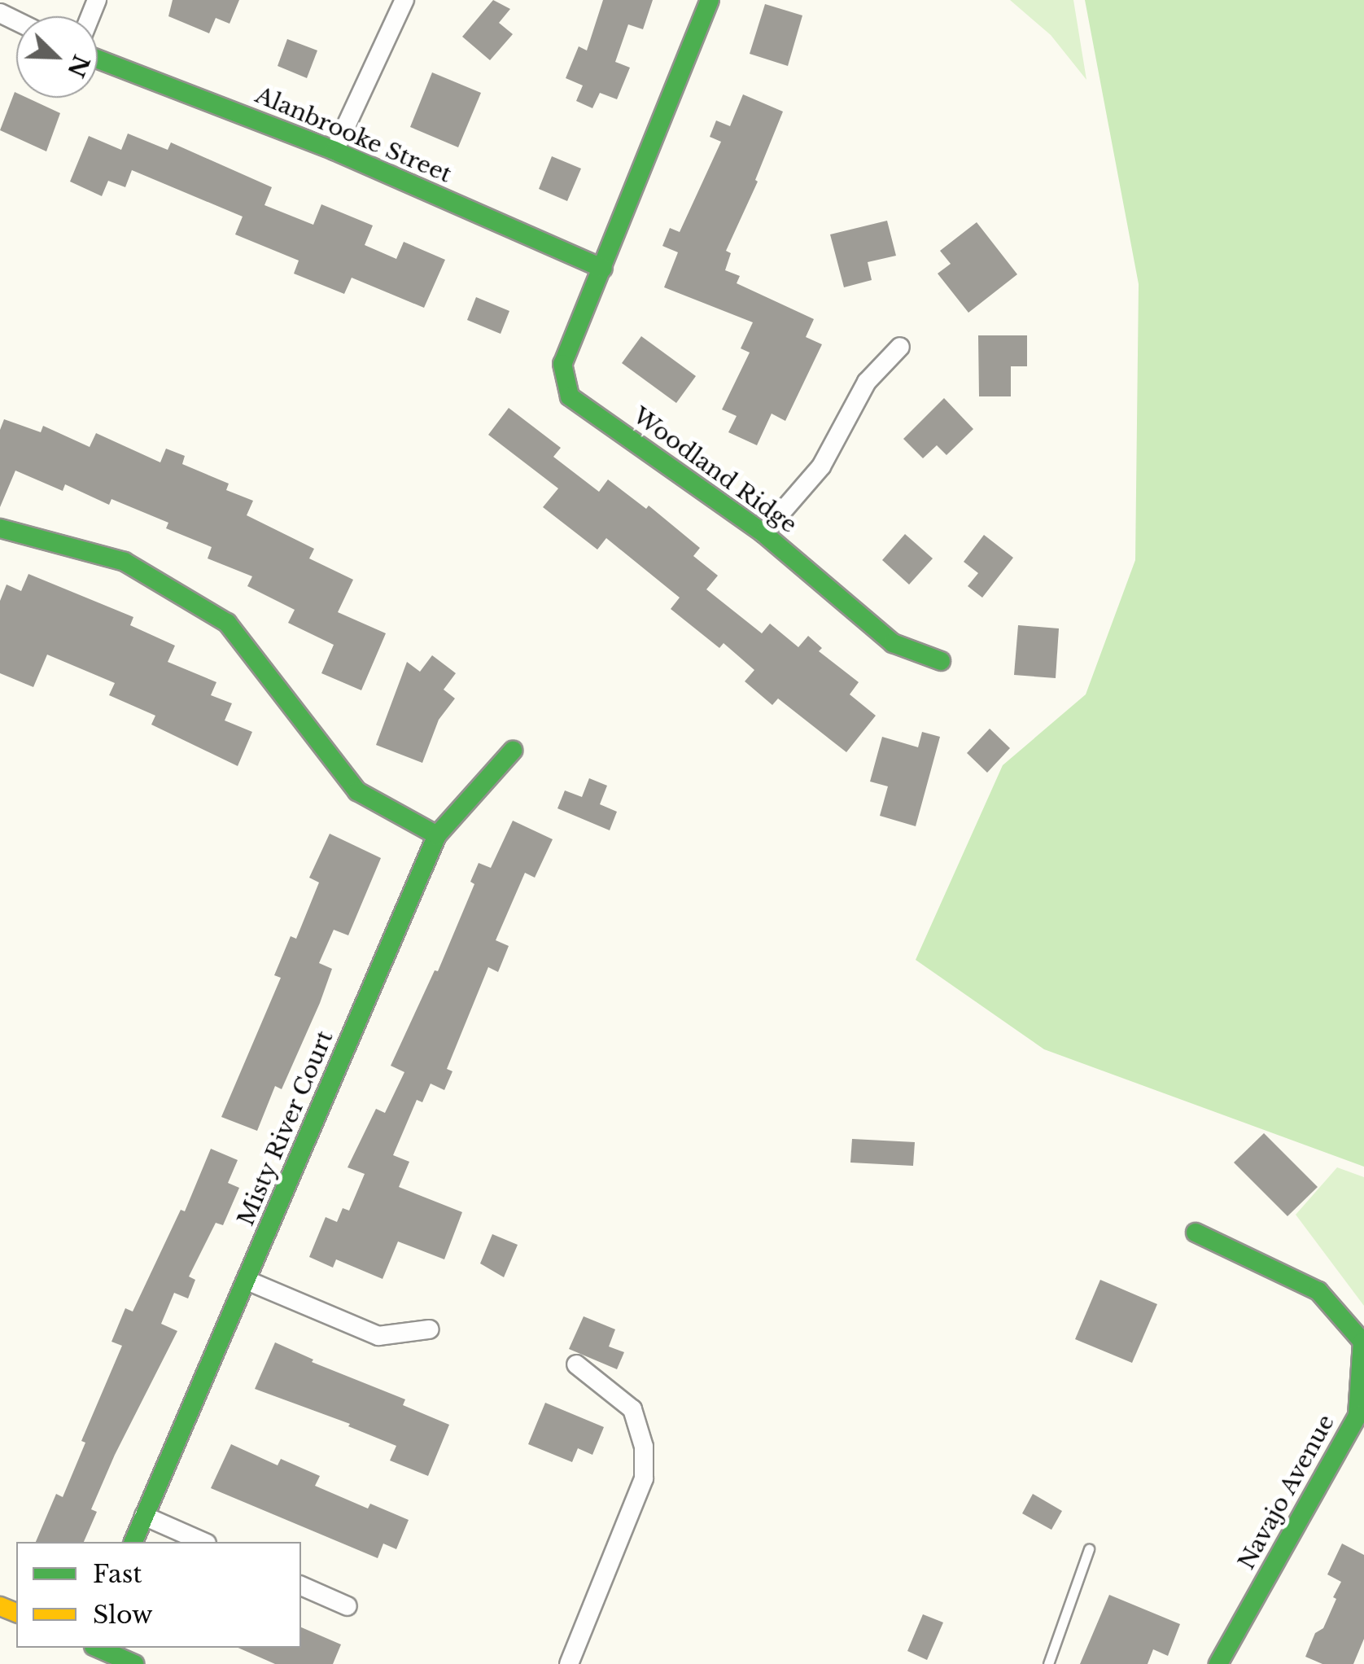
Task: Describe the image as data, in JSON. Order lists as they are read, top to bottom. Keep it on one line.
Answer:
{"streets":{"street":["Alanbrooke Street","Woodland Ridge","Misty River Court","Navajo Avenue"]},"crossings":[["Alanbrooke Street","Woodland Ridge"]],"legend":["Fast","Slow"],"north":"bottom right"}
